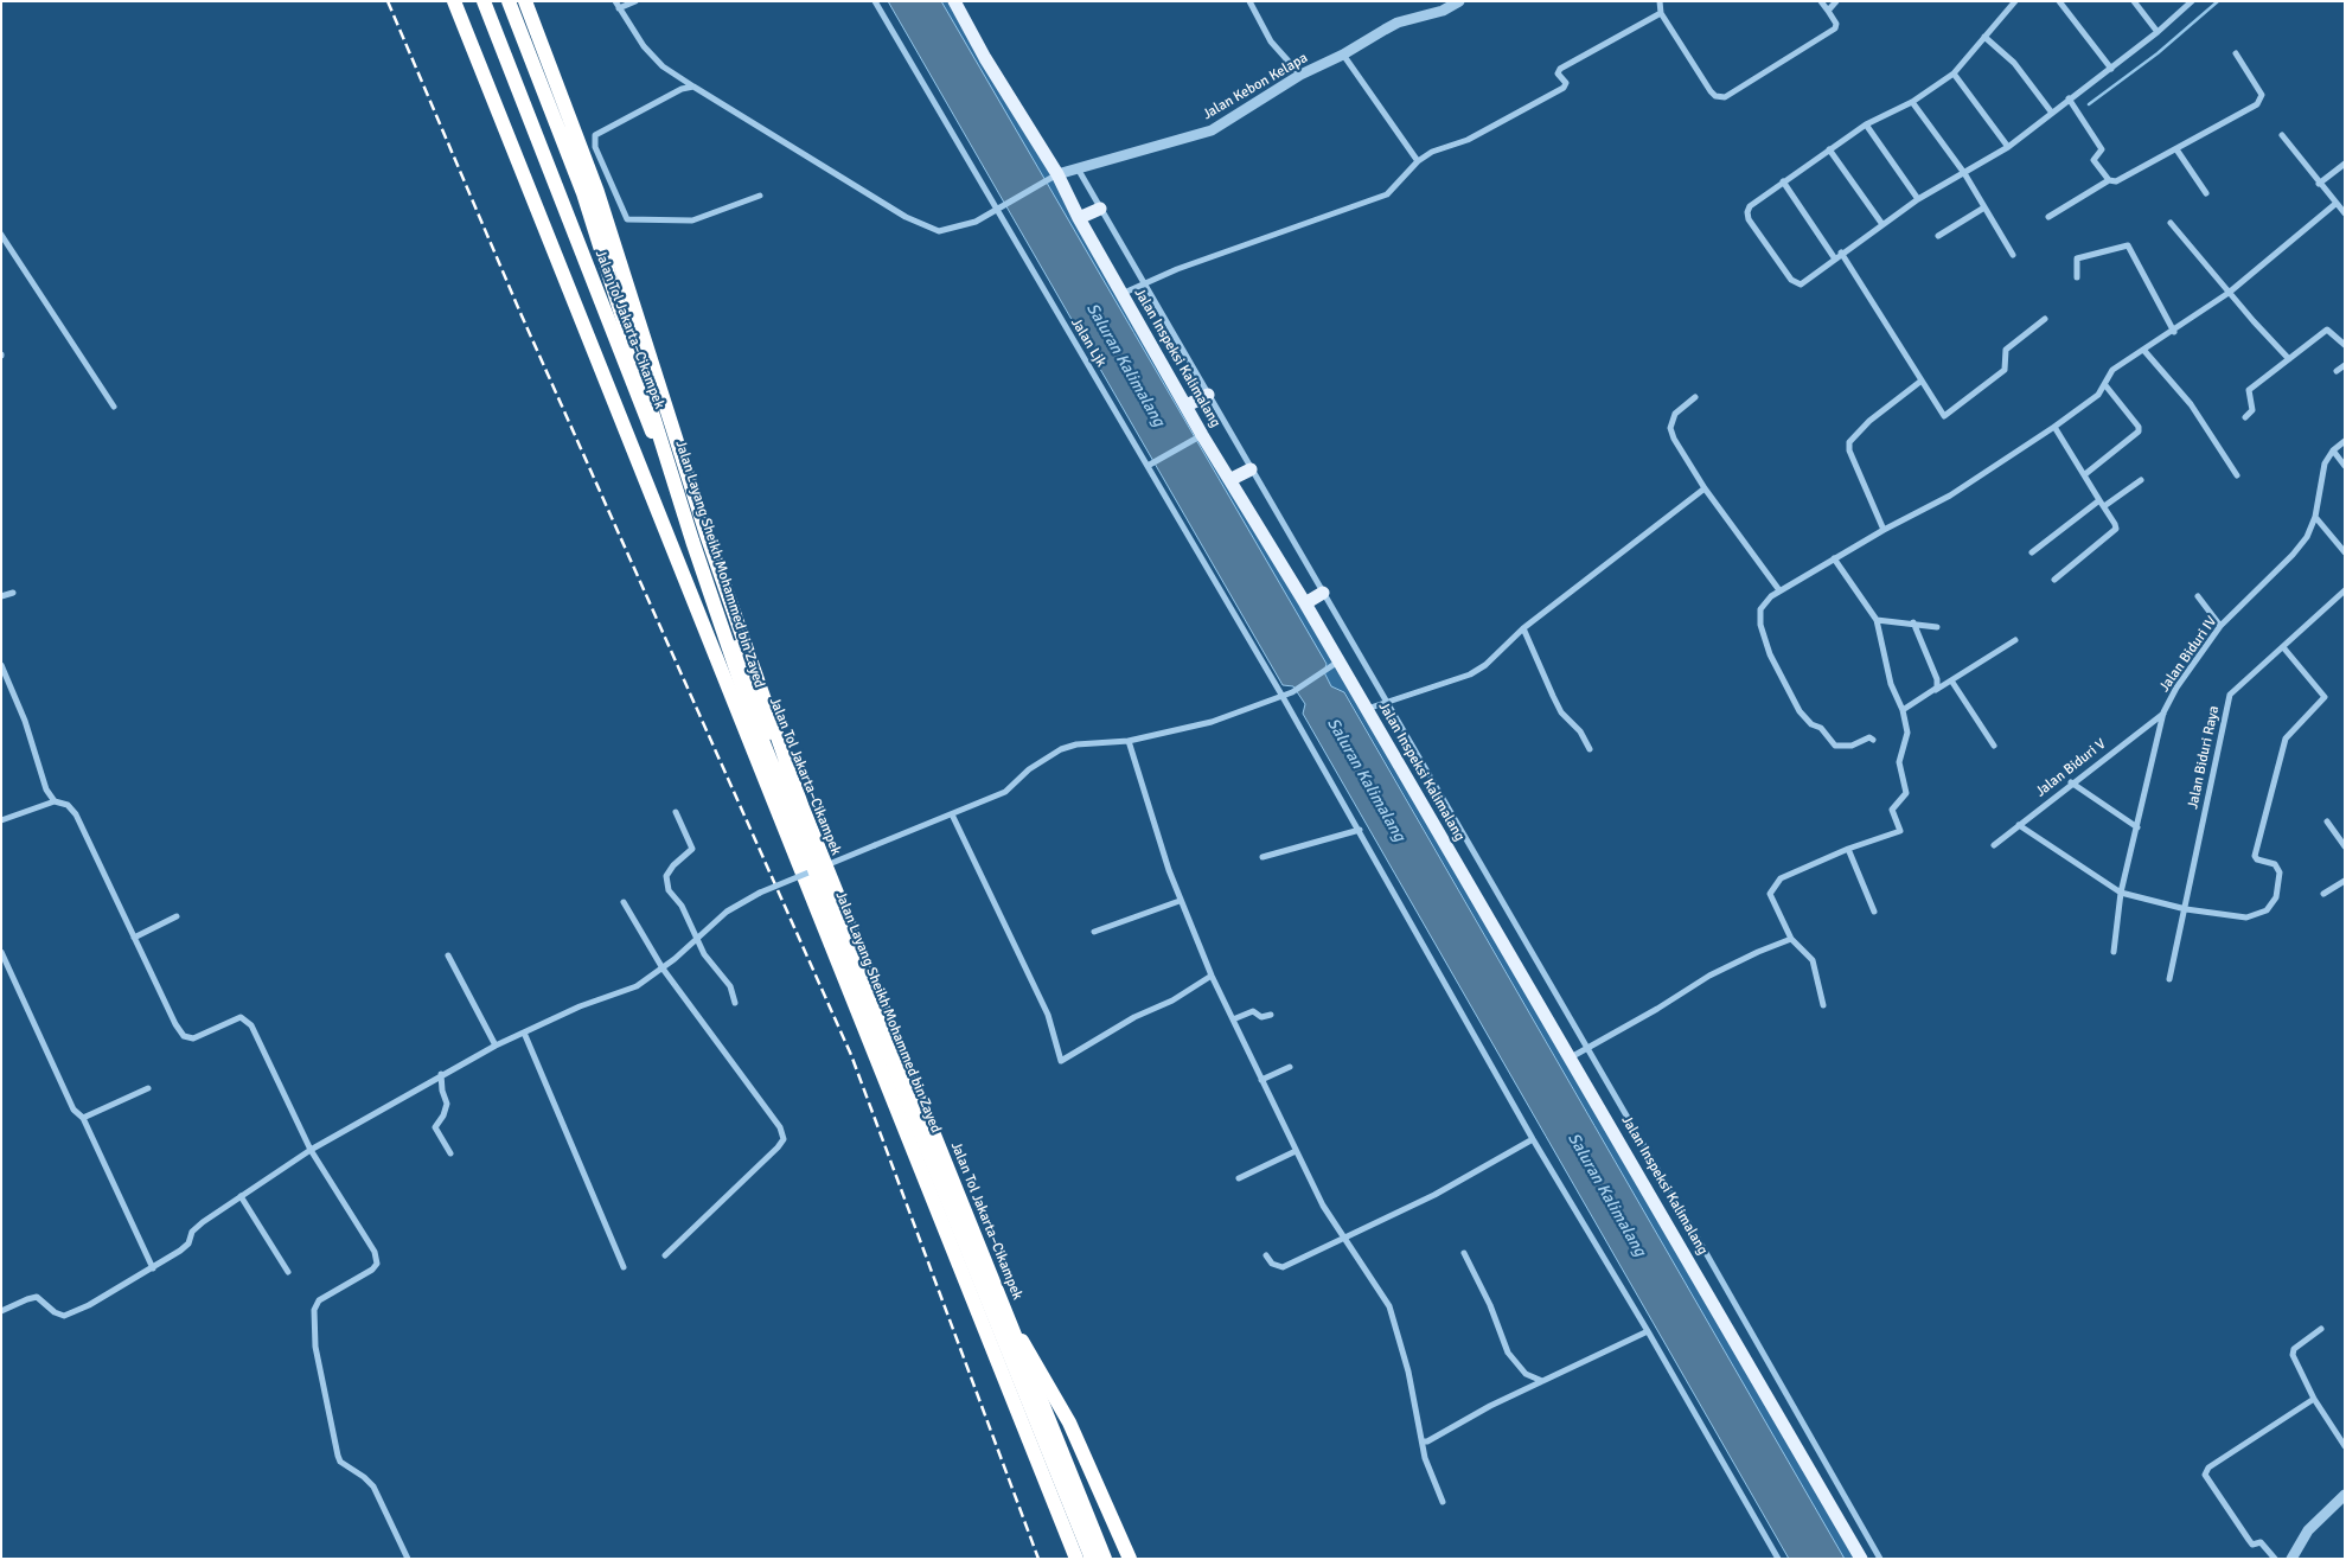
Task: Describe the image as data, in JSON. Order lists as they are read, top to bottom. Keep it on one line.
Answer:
{"streets":{"highway":["Jalan Tol Jakarta–Cikampek","Jalan Layang Sheikh Mohammed bin Zayed"],"main road":["Jalan Inspeksi Kalimalang"],"street":["Jalan Kebon Kelapa","Jalan Ljk","Jalan Biduri IV","Jalan Biduri Raya","Jalan Biduri V"]},"crossings":[["Jalan Kebon Kelapa","Jalan Inspeksi Kalimalang"],["Jalan Tol Jakarta–Cikampek","Jalan Layang Sheikh Mohammed bin Zayed"],["Jalan Biduri IV","Jalan Biduri V"]],"water":["Saluran Kalimalang"]}
